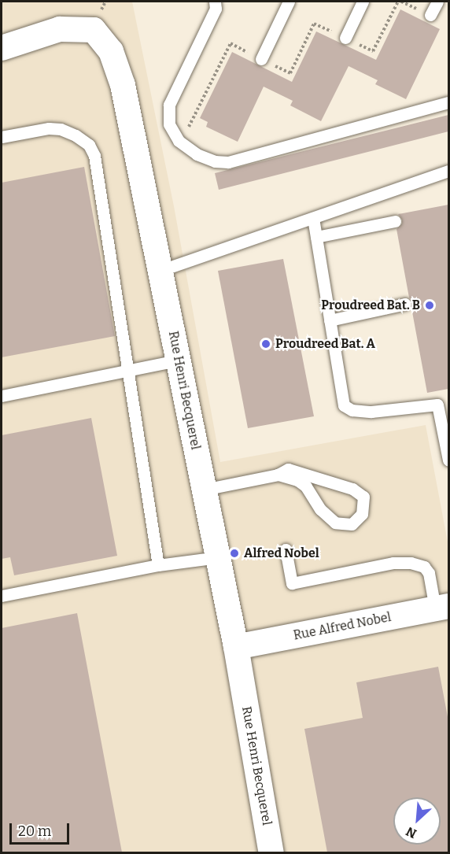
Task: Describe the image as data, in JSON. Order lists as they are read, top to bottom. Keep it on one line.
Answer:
{"streets":{"street":["Rue Henri Becquerel","Rue Alfred Nobel"]},"crossings":[["Rue Henri Becquerel","Rue Alfred Nobel"]],"places":["Proudreed Bat. B","Proudreed Bat. A","Alfred Nobel"],"scale_bar":"20 m","north":"bottom left"}
